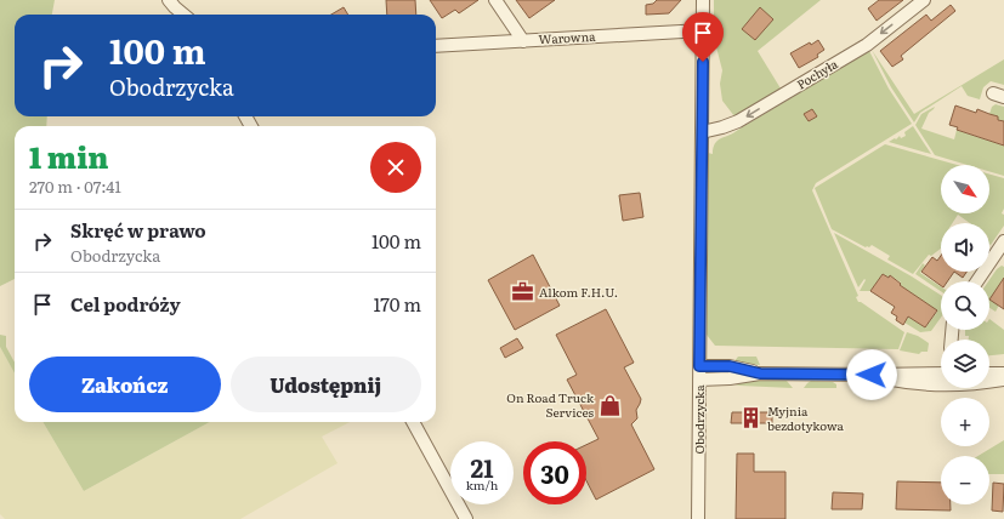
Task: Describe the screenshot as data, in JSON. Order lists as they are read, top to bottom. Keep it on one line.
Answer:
{"streets":{"street":["Warowna","Pochyła","Obodrzycka"]},"crossings":[["Warowna","Obodrzycka"],["Pochyła","Obodrzycka"]],"one_way":["Pochyła"],"places":{"office":["Alkom F.H.U."],"shop":["On Road Truck Services"],"building":["Myjnia bezdotykowa"]},"north":"bottom right","page":{"turn":["100 m","Obodrzycka"],"heading":["1 min","270 m · 07:41"],"map_buttons":["+","−"],"list":[{"name":"Skręć w prawo","note":"Obodrzycka","value":"100 m"},{"name":"Cel podróży","value":"170 m"}],"buttons":["Zakończ","Udostępnij"],"speed":"21 km/h","limit":"30"}}
